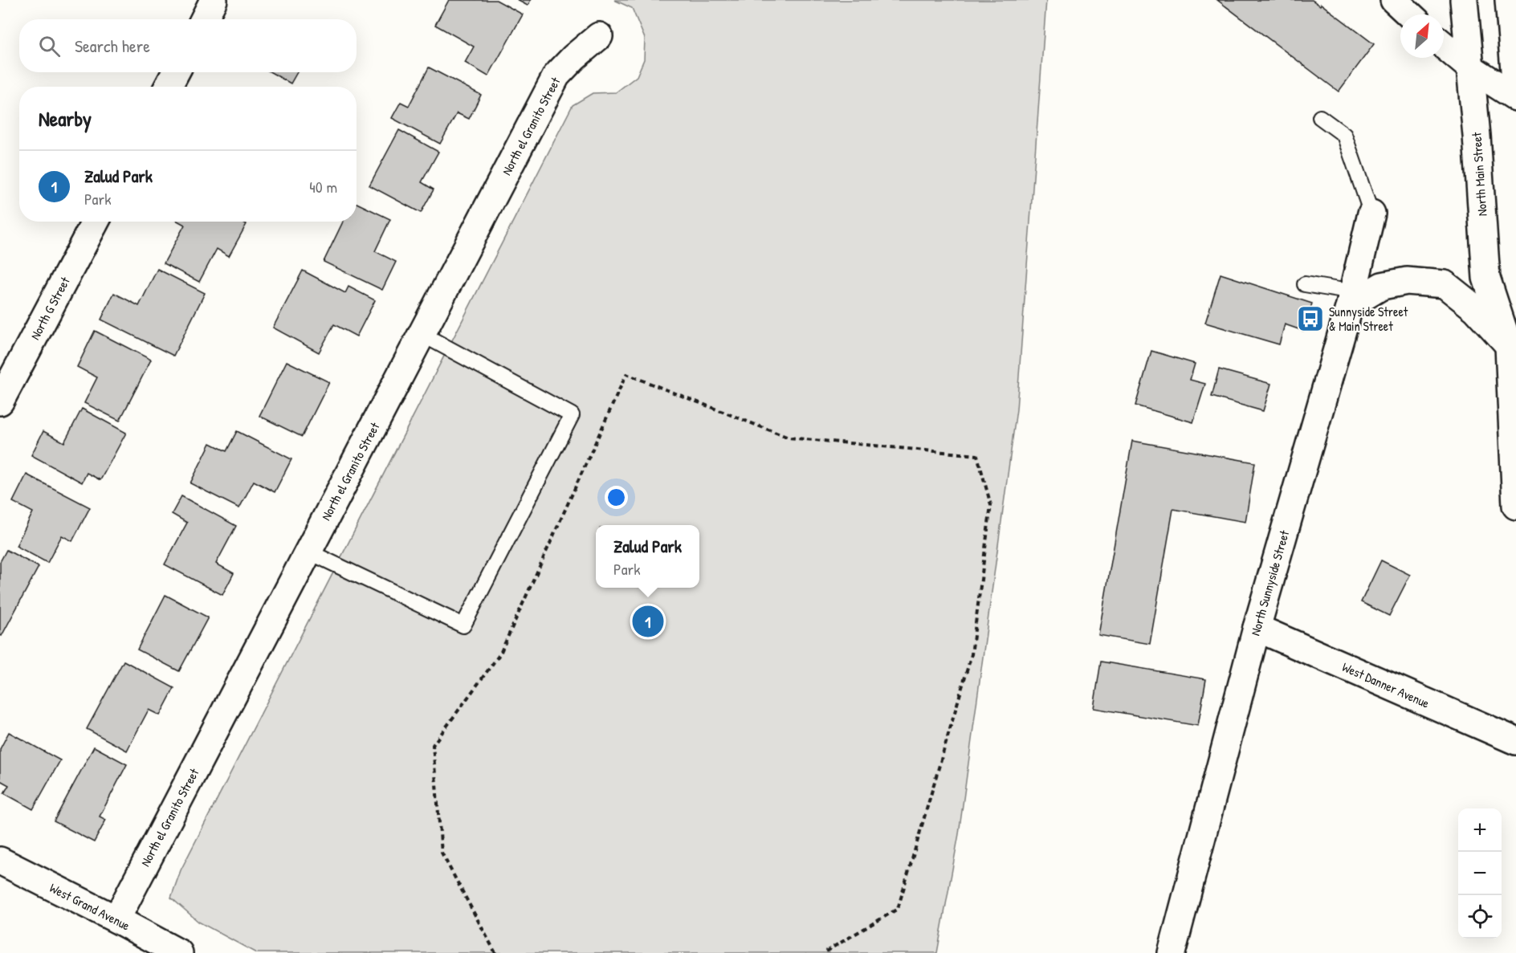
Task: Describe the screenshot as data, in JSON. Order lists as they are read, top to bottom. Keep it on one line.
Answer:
{"streets":{"street":["North el Granito Street","North Main Street","North G Street","North Sunnyside Street","West Danner Avenue","West Grand Avenue"]},"crossings":[["North el Granito Street","West Grand Avenue"],["North Sunnyside Street","West Danner Avenue"]],"places":{"bus stop":["Sunnyside Street & Main Street"]},"north":"top right","page":{"search":"Search here","heading":"Nearby","list":[{"mark":"1","name":"Zalud Park","note":"Park","value":"40 m"}],"popup":["Zalud Park","Park"],"pins":"1","map_buttons":["+","−"]}}
